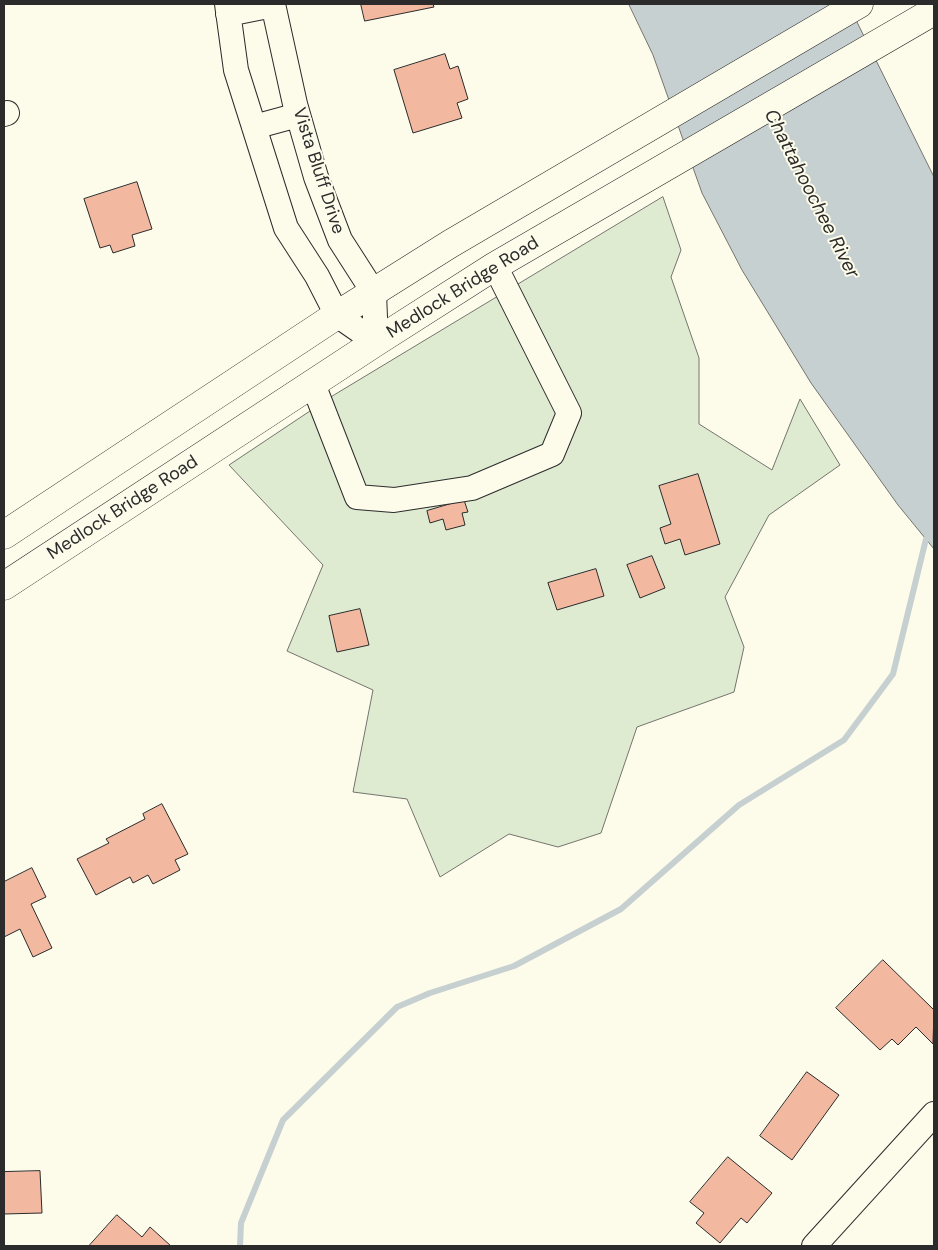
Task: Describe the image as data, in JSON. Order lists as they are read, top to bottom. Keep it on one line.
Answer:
{"streets":{"highway":["Medlock Bridge Road"],"street":["Vista Bluff Drive"]},"water":["Chattahoochee River"]}
